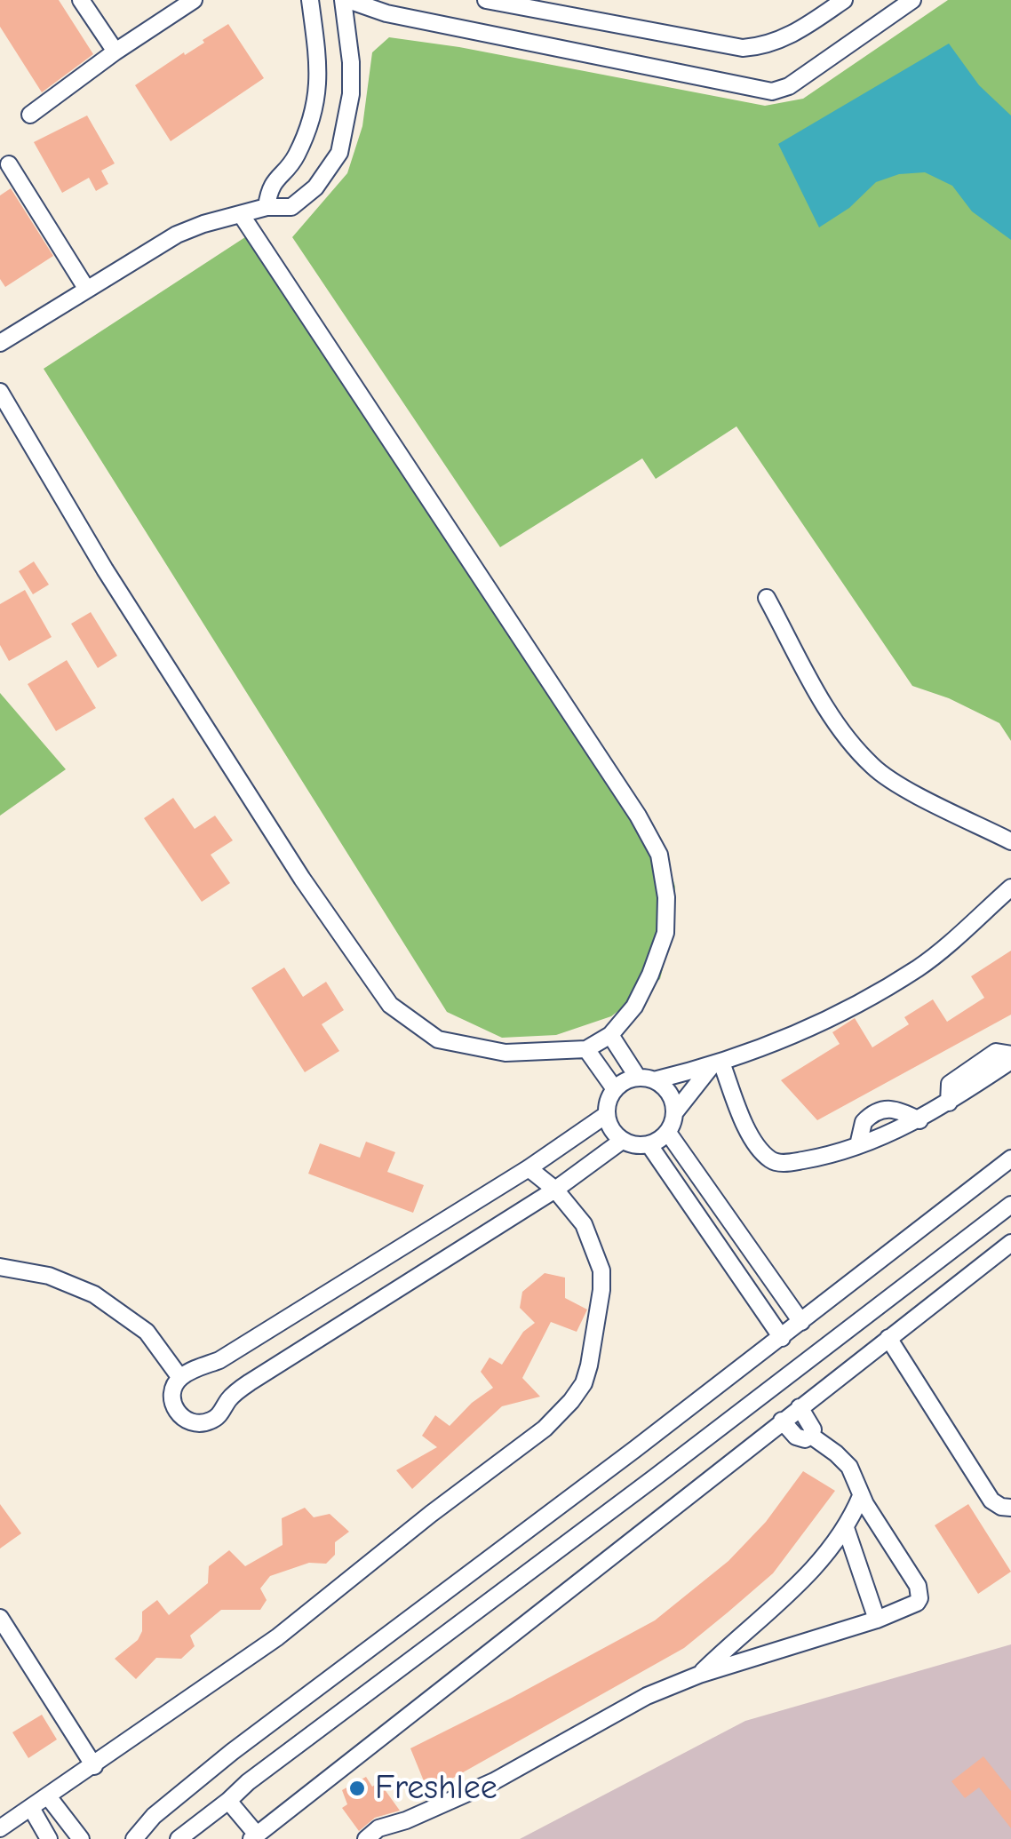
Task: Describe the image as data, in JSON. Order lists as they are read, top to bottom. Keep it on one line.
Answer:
{"places":["Freshlee"]}
